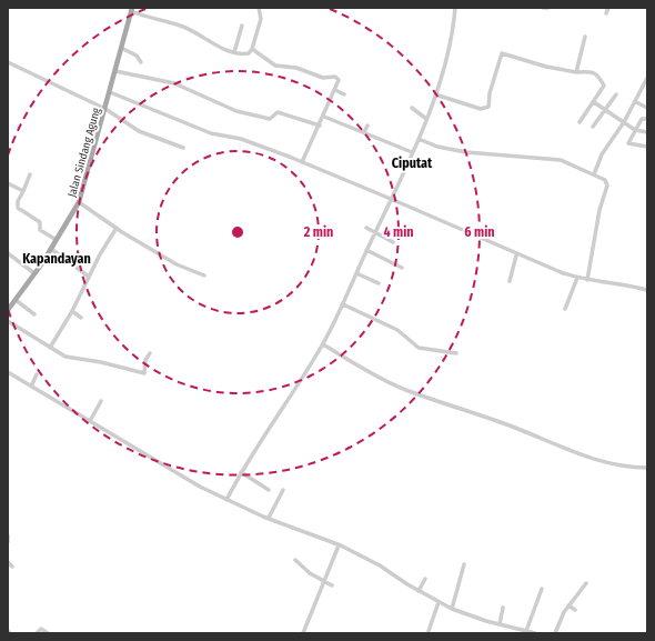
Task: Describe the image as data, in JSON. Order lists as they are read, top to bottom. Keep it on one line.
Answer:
{"streets":{"main road":["Jalan Sindang Agung"]},"districts":["Ciputat","Kapandayan"],"rings":["2 min","4 min","6 min"]}
